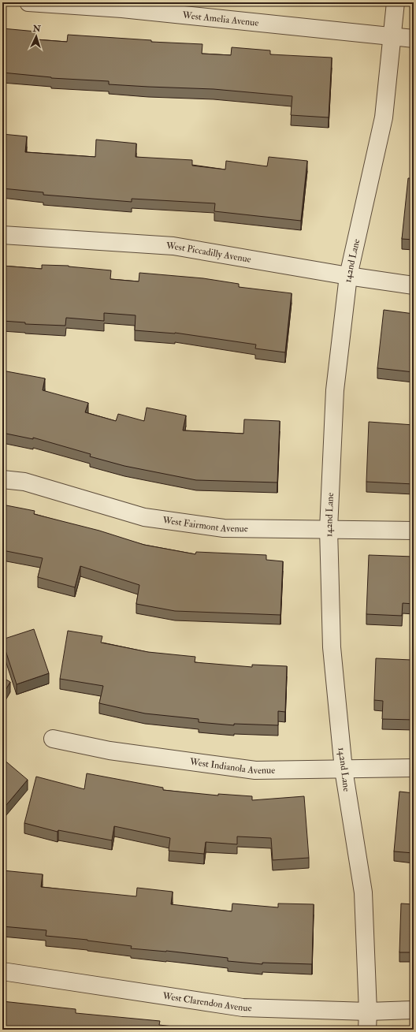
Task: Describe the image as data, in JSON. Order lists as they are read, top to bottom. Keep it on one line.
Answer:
{"streets":{"street":["West Amelia Avenue","West Piccadilly Avenue","142nd Lane","West Fairmont Avenue","West Indianola Avenue","West Clarendon Avenue"]},"crossings":[["West Amelia Avenue","142nd Lane"],["West Piccadilly Avenue","142nd Lane"],["142nd Lane","West Fairmont Avenue"],["142nd Lane","West Indianola Avenue"],["142nd Lane","West Clarendon Avenue"]],"north":"top"}
